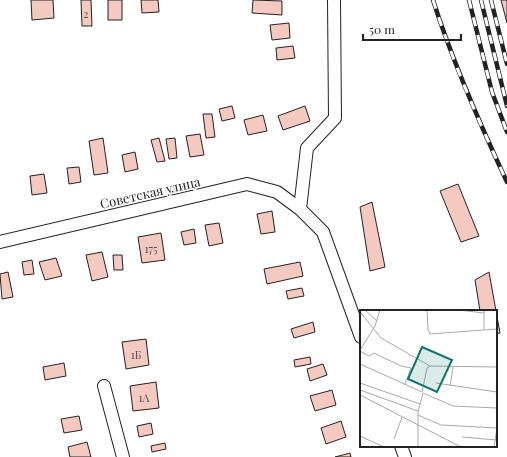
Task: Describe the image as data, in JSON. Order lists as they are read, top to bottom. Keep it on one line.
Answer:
{"streets":{"street":["Советская улица"]},"house_numbers":["2","175","1Б","1А"],"scale_bar":"50 m"}
